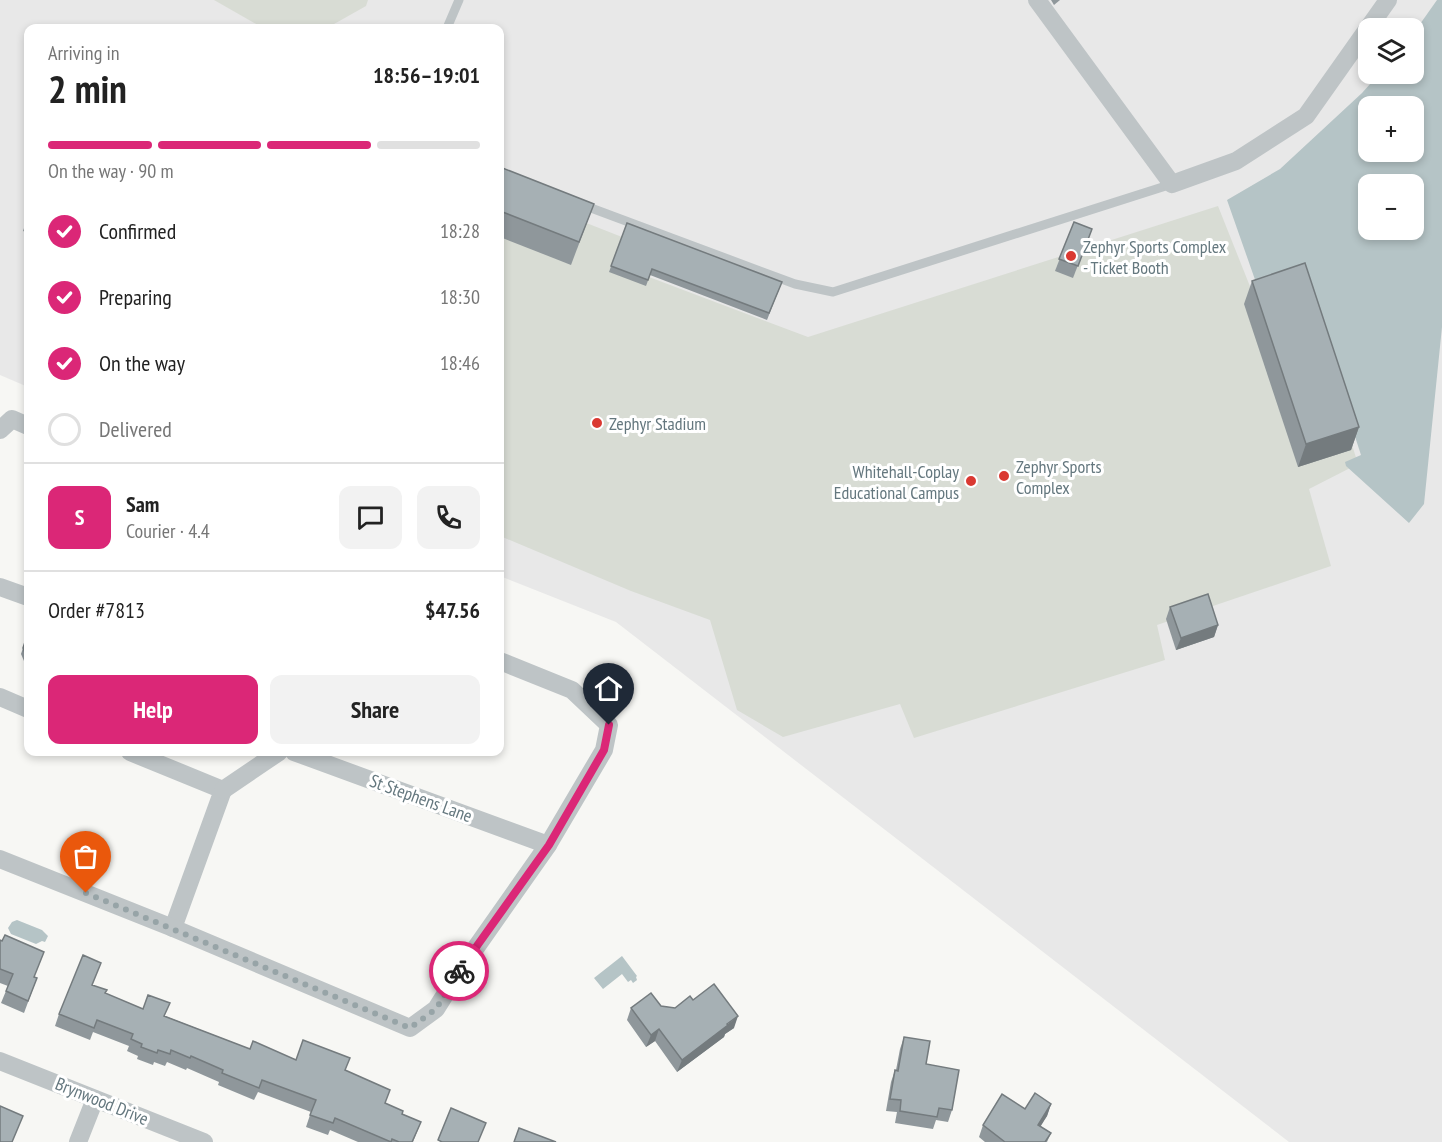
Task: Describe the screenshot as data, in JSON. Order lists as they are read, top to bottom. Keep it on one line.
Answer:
{"streets":{"street":["St Stephens Lane","Brynwood Drive"]},"places":["Zephyr Sports Complex - Ticket Booth","Zephyr Stadium","Zephyr Sports Complex","Whitehall-Coplay Educational Campus"],"page":{"map_buttons":["+","−"],"heading":["2 min","Arriving in","18:56–19:01"],"panel":["Sam","Courier · 4.4","Order #7813","$47.56"],"bar":"On the way · 90 m","list":[["Confirmed","18:28"],["Preparing","18:30"],["On the way","18:46"],"Delivered"],"round":"S","buttons":["Help","Share"]}}
